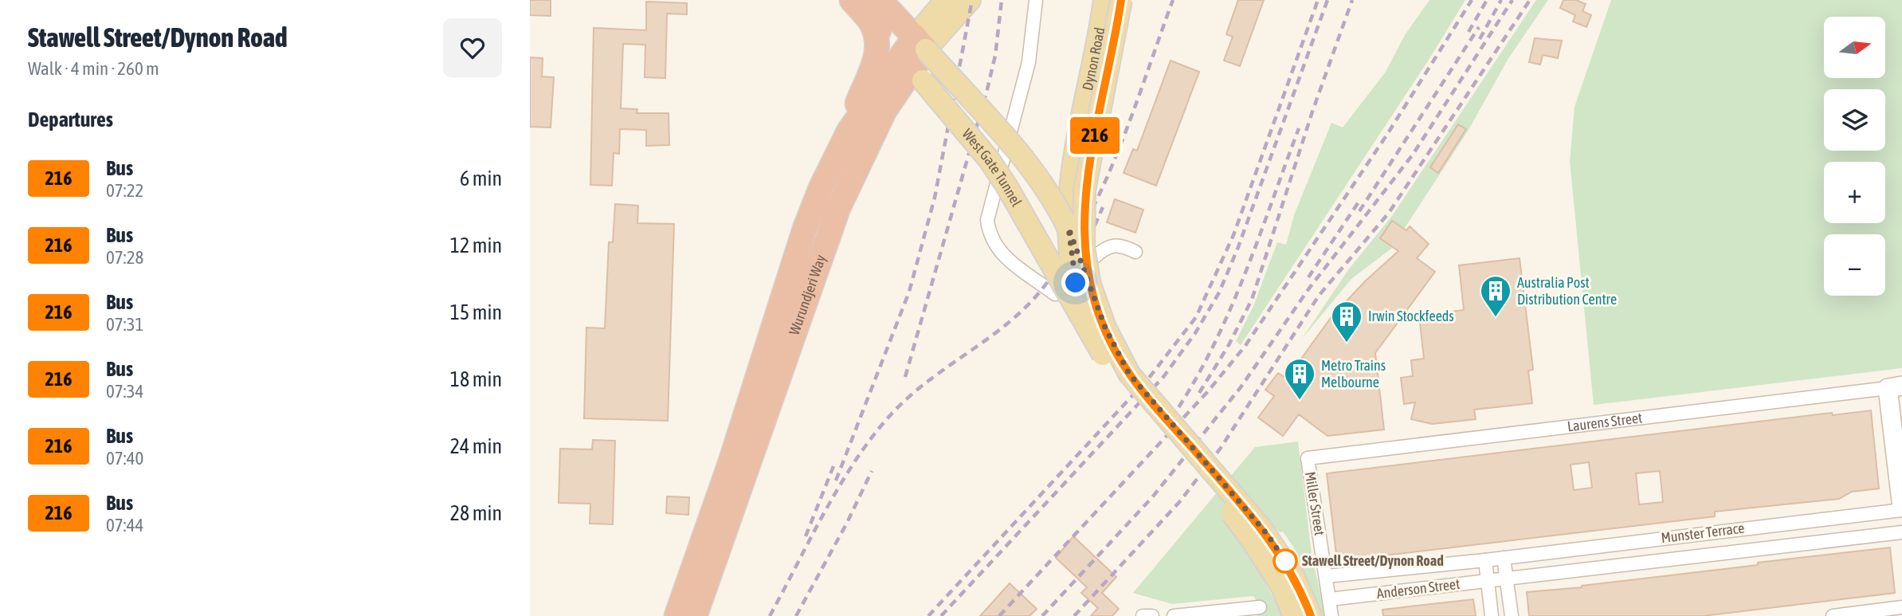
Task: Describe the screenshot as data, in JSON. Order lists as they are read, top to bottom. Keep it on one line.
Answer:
{"streets":{"highway":["West Gate Tunnel","Wurundjeri Way"],"main road":["Dynon Road"],"street":["Laurens Street","Miller Street","Munster Terrace","Anderson Street"]},"crossings":[["Dynon Road","West Gate Tunnel"],["West Gate Tunnel","Wurundjeri Way"],["Laurens Street","Miller Street"],["Miller Street","Anderson Street"],["Munster Terrace","Anderson Street"]],"places":{"building":["Australia Post Distribution Centre","Irwin Stockfeeds","Metro Trains Melbourne"],"other":["Stawell Street/Dynon Road"]},"lines":["bus line 216"],"north":"right","page":{"heading":[["Stawell Street/Dynon Road","Walk · 4 min · 260 m"],"Departures"],"on_map":"216","map_buttons":["+","−"],"list":[{"mark":"216","name":"Bus","note":"07:22","value":"6 min"},{"mark":"216","name":"Bus","note":"07:28","value":"12 min"},{"mark":"216","name":"Bus","note":"07:31","value":"15 min"},{"mark":"216","name":"Bus","note":"07:34","value":"18 min"},{"mark":"216","name":"Bus","note":"07:40","value":"24 min"},{"mark":"216","name":"Bus","note":"07:44","value":"28 min"}]}}
